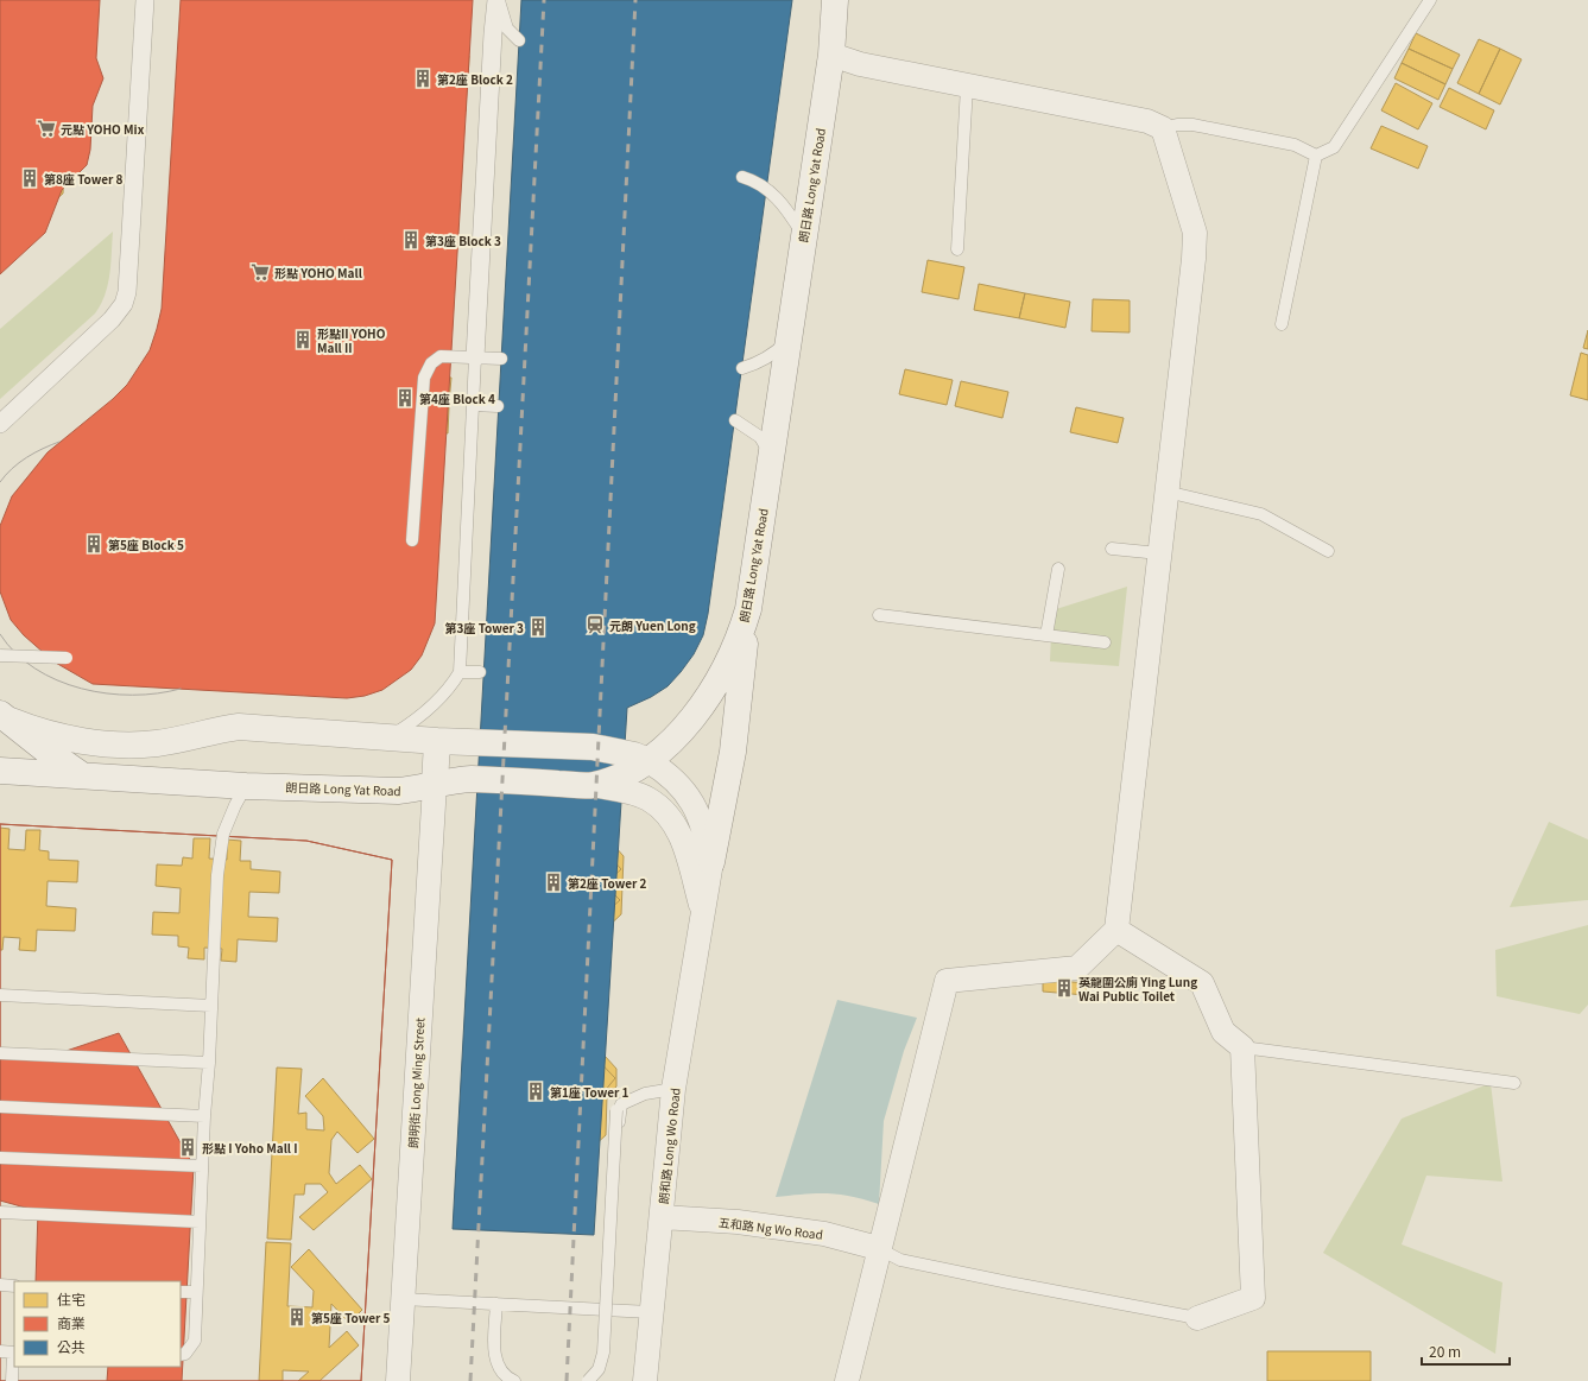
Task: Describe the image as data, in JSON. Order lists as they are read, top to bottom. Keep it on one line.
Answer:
{"streets":{"main road":["朗日路 Long Yat Road"],"street":["朗明街 Long Ming Street","朗和路 Long Wo Road","五和路 Ng Wo Road"]},"crossings":[["朗日路 Long Yat Road","朗明街 Long Ming Street"],["朗日路 Long Yat Road","朗和路 Long Wo Road"],["朗和路 Long Wo Road","五和路 Ng Wo Road"]],"places":{"building":["第2座 Block 2","第8座 Tower 8","第3座 Block 3","形點II YOHO Mall II","第4座 Block 4","第5座 Block 5","第3座 Tower 3","第2座 Tower 2","英龍圍公廁 Ying Lung Wai Public Toilet","第1座 Tower 1","形點 I Yoho Mall I","第5座 Tower 5"],"supermarket":["元點 YOHO Mix","形點 YOHO Mall"],"station":["元朗 Yuen Long"]},"legend":["住宅","商業","公共"],"scale_bar":"20 m"}
